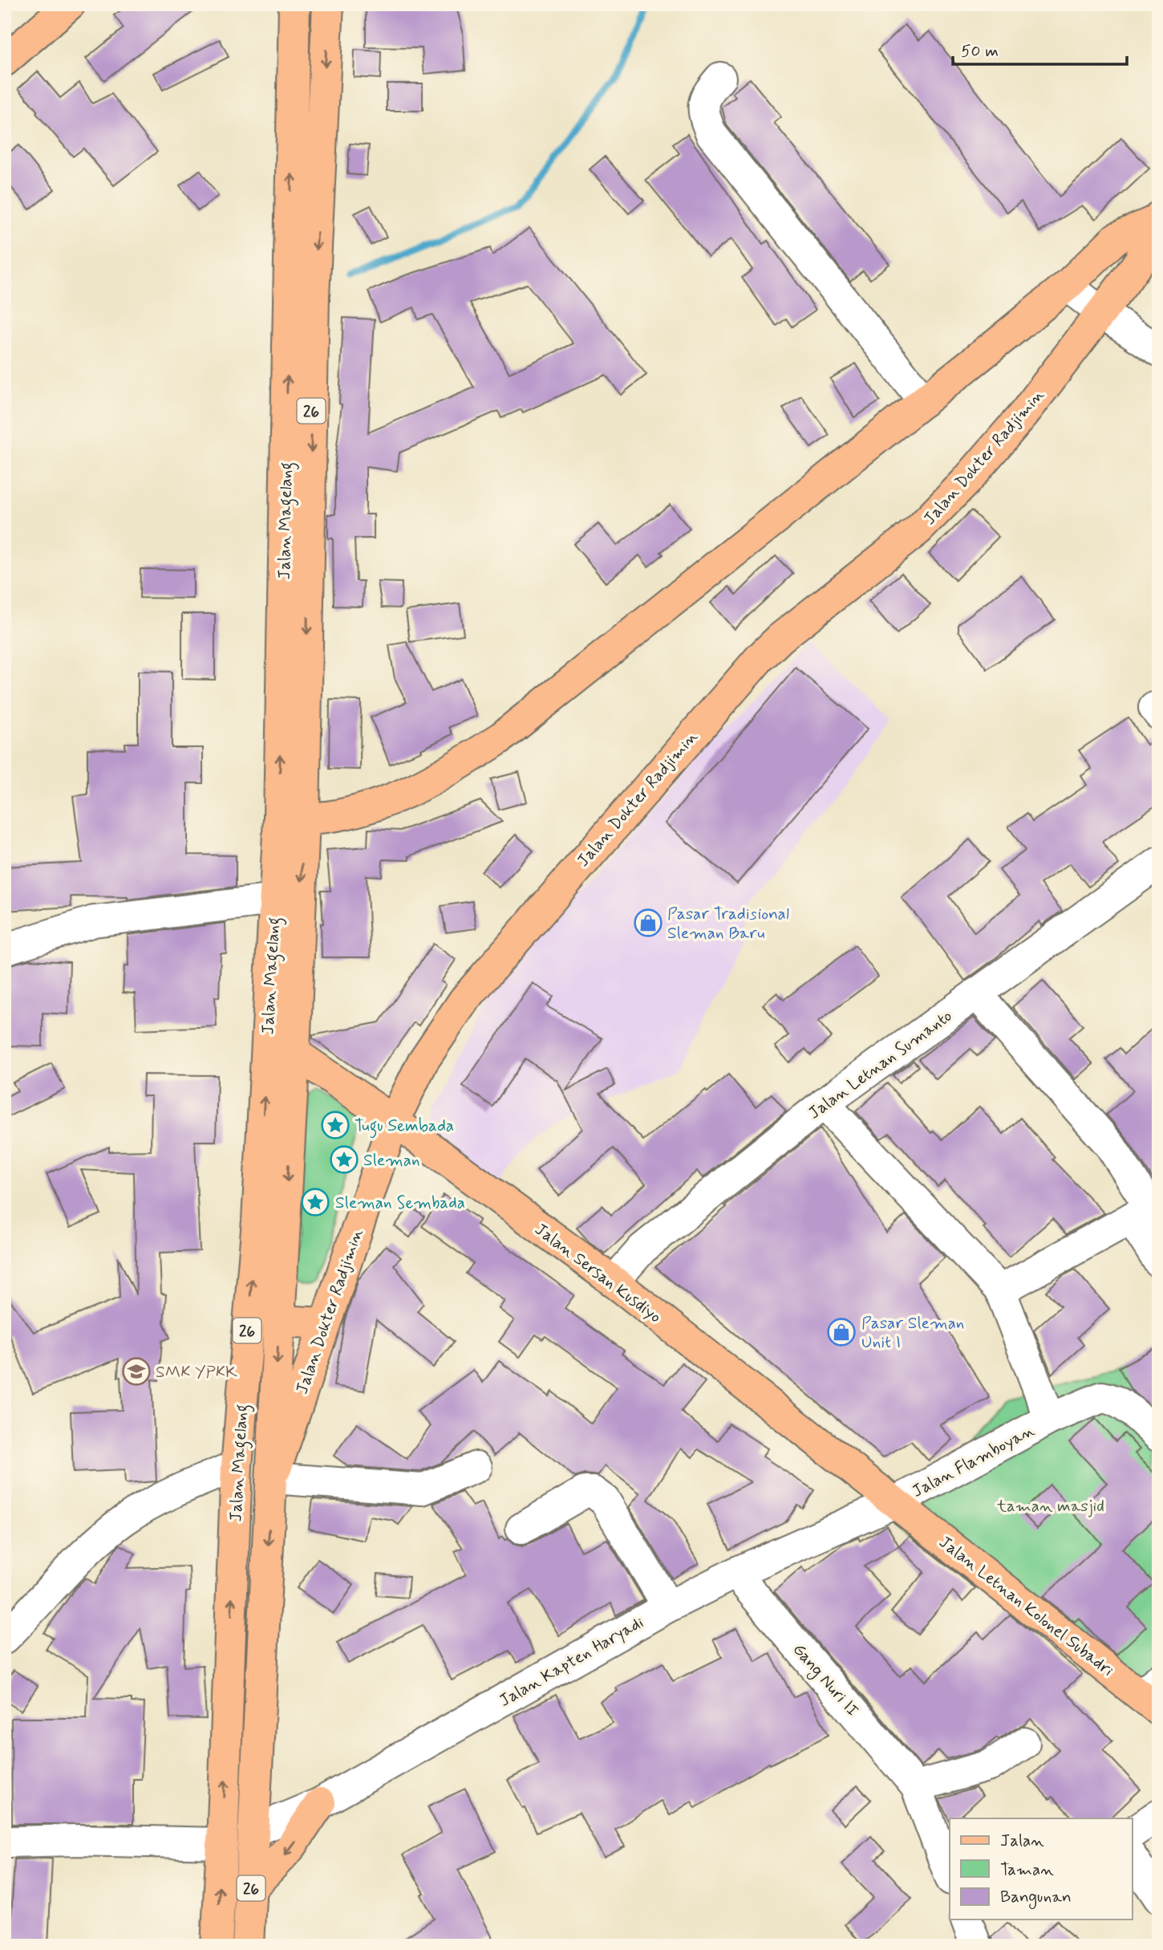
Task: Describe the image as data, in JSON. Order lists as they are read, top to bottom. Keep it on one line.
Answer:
{"streets":{"main road":["26","Jalan Dokter Radjimin","Jalan Magelang","Jalan Sersan Kusdiyo","Jalan Letnan Kolonel Subadri"],"street":["Jalan Letnan Sumanto","Jalan Flamboyan","Jalan Kapten Haryadi","Gang Nuri II"]},"crossings":[["Jalan Dokter Radjimin","Jalan Magelang"],["Jalan Dokter Radjimin","Jalan Sersan Kusdiyo"],["Jalan Magelang","Jalan Sersan Kusdiyo"],["Jalan Magelang","Jalan Kapten Haryadi"],["Jalan Letnan Sumanto","Jalan Sersan Kusdiyo"],["Jalan Sersan Kusdiyo","Jalan Flamboyan"],["Jalan Sersan Kusdiyo","Jalan Letnan Kolonel Subadri"],["Jalan Sersan Kusdiyo","Jalan Kapten Haryadi"],["Jalan Flamboyan","Jalan Letnan Kolonel Subadri"],["Jalan Flamboyan","Jalan Kapten Haryadi"],["Jalan Letnan Kolonel Subadri","Jalan Kapten Haryadi"],["Jalan Kapten Haryadi","Gang Nuri II"]],"parks":["taman masjid"],"places":{"shop":["Pasar Tradisional Sleman Baru","Pasar Sleman Unit I"],"place":["Tugu Sembada","Sleman","Sleman Sembada"],"school or university":["SMK YPKK"]},"legend":["Jalan","Taman","Bangunan"],"scale_bar":"50 m"}
